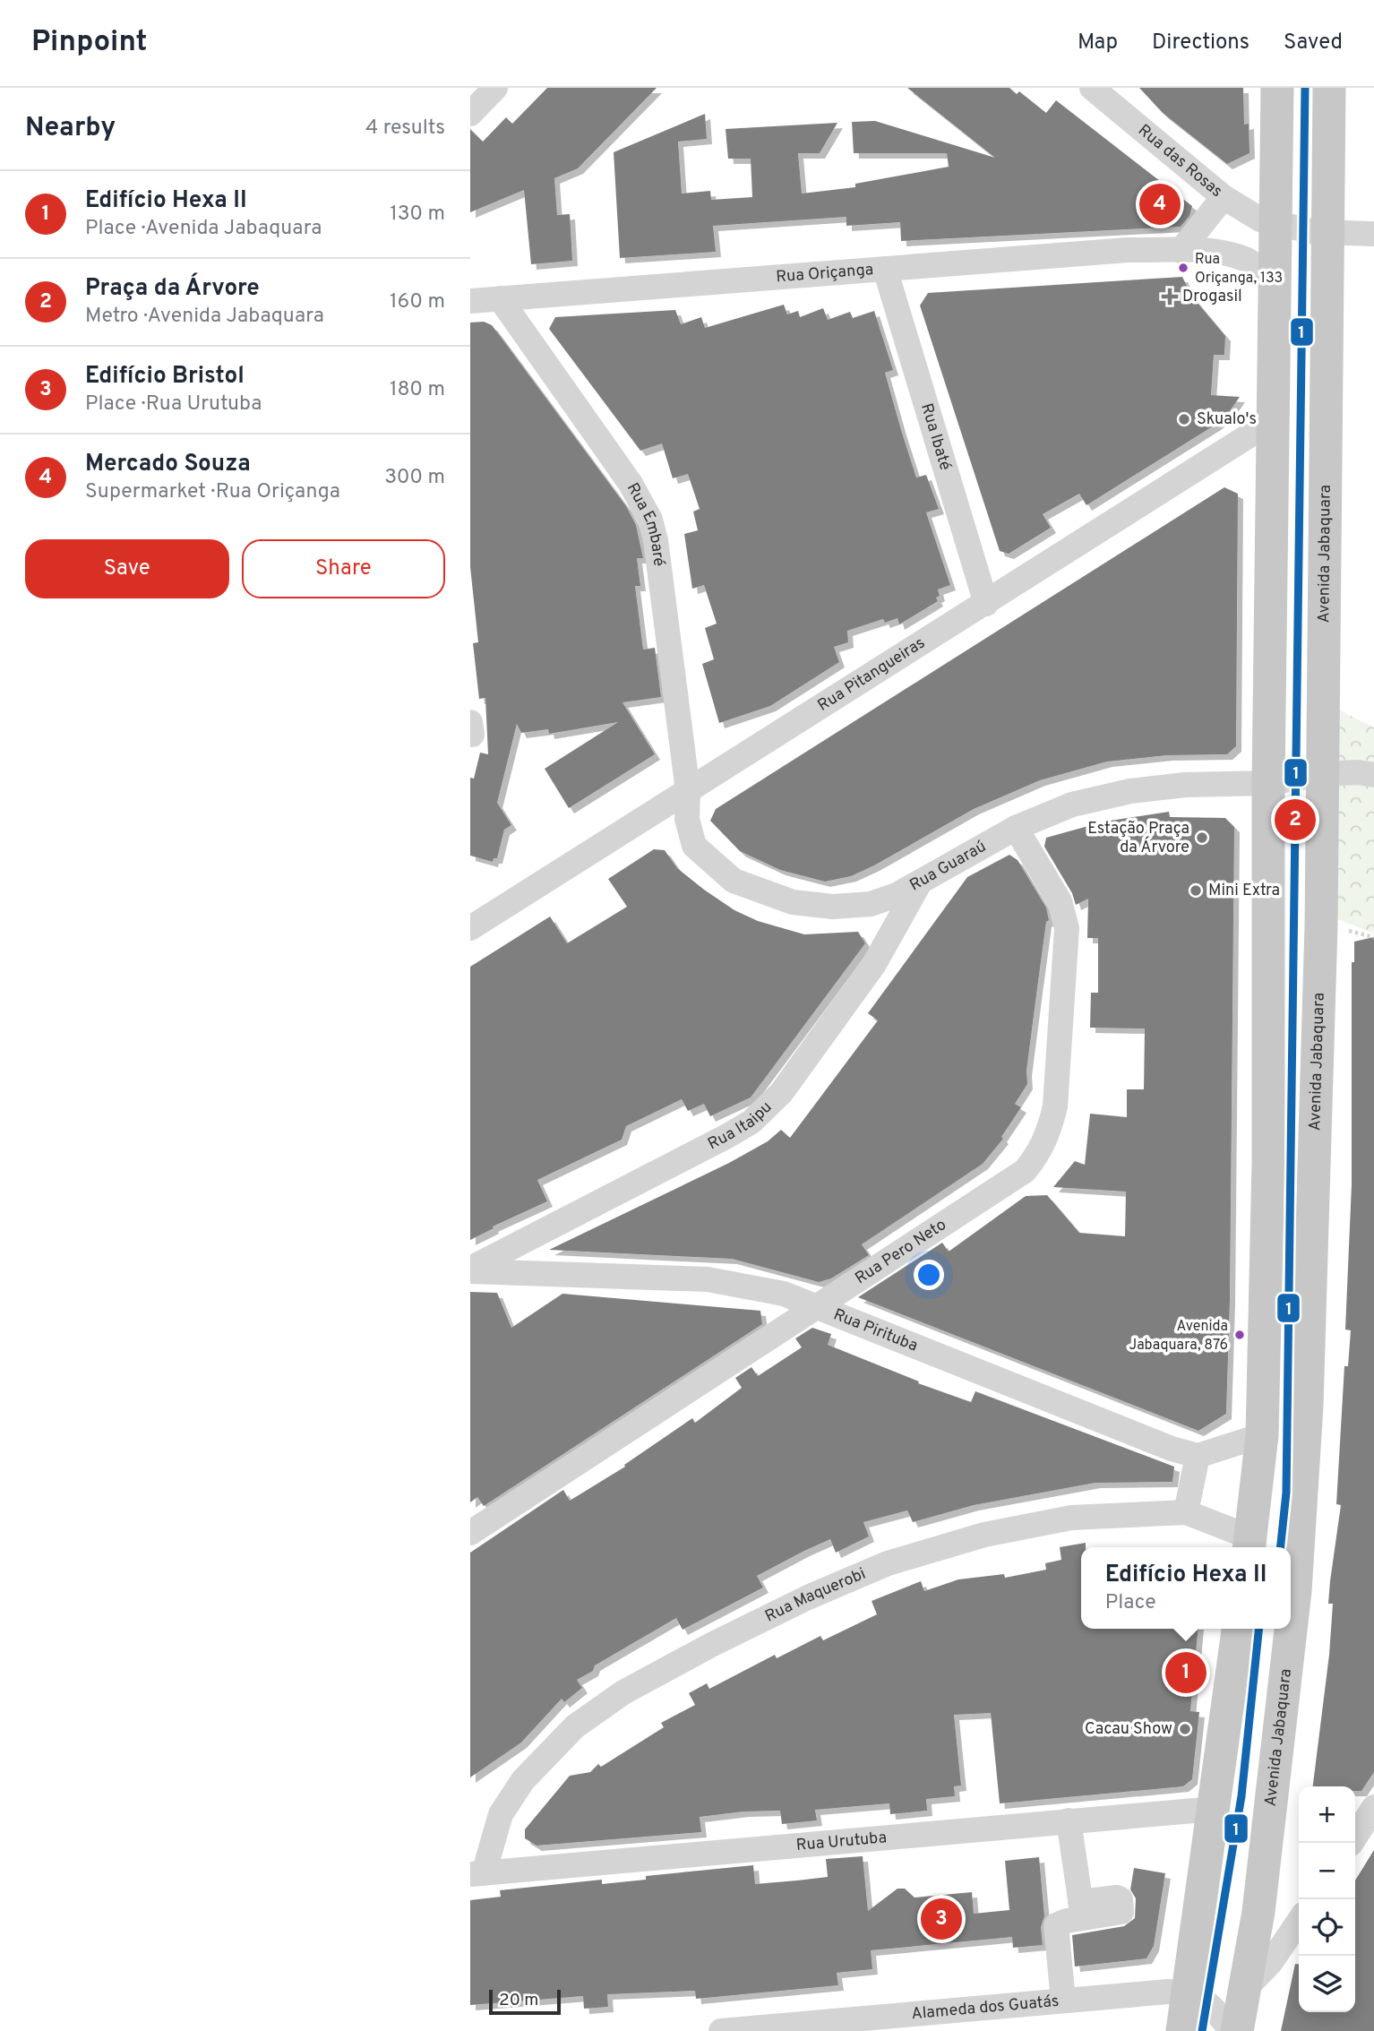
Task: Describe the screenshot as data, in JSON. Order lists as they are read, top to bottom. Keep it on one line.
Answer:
{"streets":{"main road":["Avenida Jabaquara"],"street":["Rua das Rosas","Rua Oriçanga","Rua Ibaté","Rua Embaré","Rua Pitangueiras","Rua Guaraú","Rua Itaipu","Rua Pero Neto","Rua Pirituba","Rua Maquerobi","Rua Urutuba","Alameda dos Guatás"]},"crossings":[["Rua Oriçanga","Rua Ibaté"],["Rua Oriçanga","Rua Embaré"],["Rua Ibaté","Rua Pitangueiras"],["Rua Embaré","Rua Pitangueiras"],["Rua Embaré","Rua Guaraú"],["Avenida Jabaquara","Rua Guaraú"],["Rua Pitangueiras","Rua Guaraú"],["Rua Guaraú","Rua Itaipu"],["Rua Guaraú","Rua Pero Neto"],["Rua Itaipu","Rua Pirituba"],["Rua Pero Neto","Rua Pirituba"],["Rua Maquerobi","Rua Urutuba"]],"places":{"other":["Rua Oriçanga, 133","Skualo's","Estação Praça da Árvore","Mini Extra","Avenida Jabaquara, 876","Cacau Show"],"health":["Drogasil"]},"lines":["transit line 1"],"scale_bar":"20 m","page":{"header":"Pinpoint","nav":["Map","Directions","Saved"],"heading":["Nearby","4 results"],"list":[{"mark":"1","name":"Edifício Hexa II","note":"Place · Avenida Jabaquara","value":"130 m"},{"mark":"2","name":"Praça da Árvore","note":"Metro · Avenida Jabaquara","value":"160 m"},{"mark":"3","name":"Edifício Bristol","note":"Place · Rua Urutuba","value":"180 m"},{"mark":"4","name":"Mercado Souza","note":"Supermarket · Rua Oriçanga","value":"300 m"}],"pins":["4","2","1","3"],"buttons":["Save","Share"],"popup":["Edifício Hexa II","Place"],"map_buttons":["+","−"],"scale":"20 m"}}
